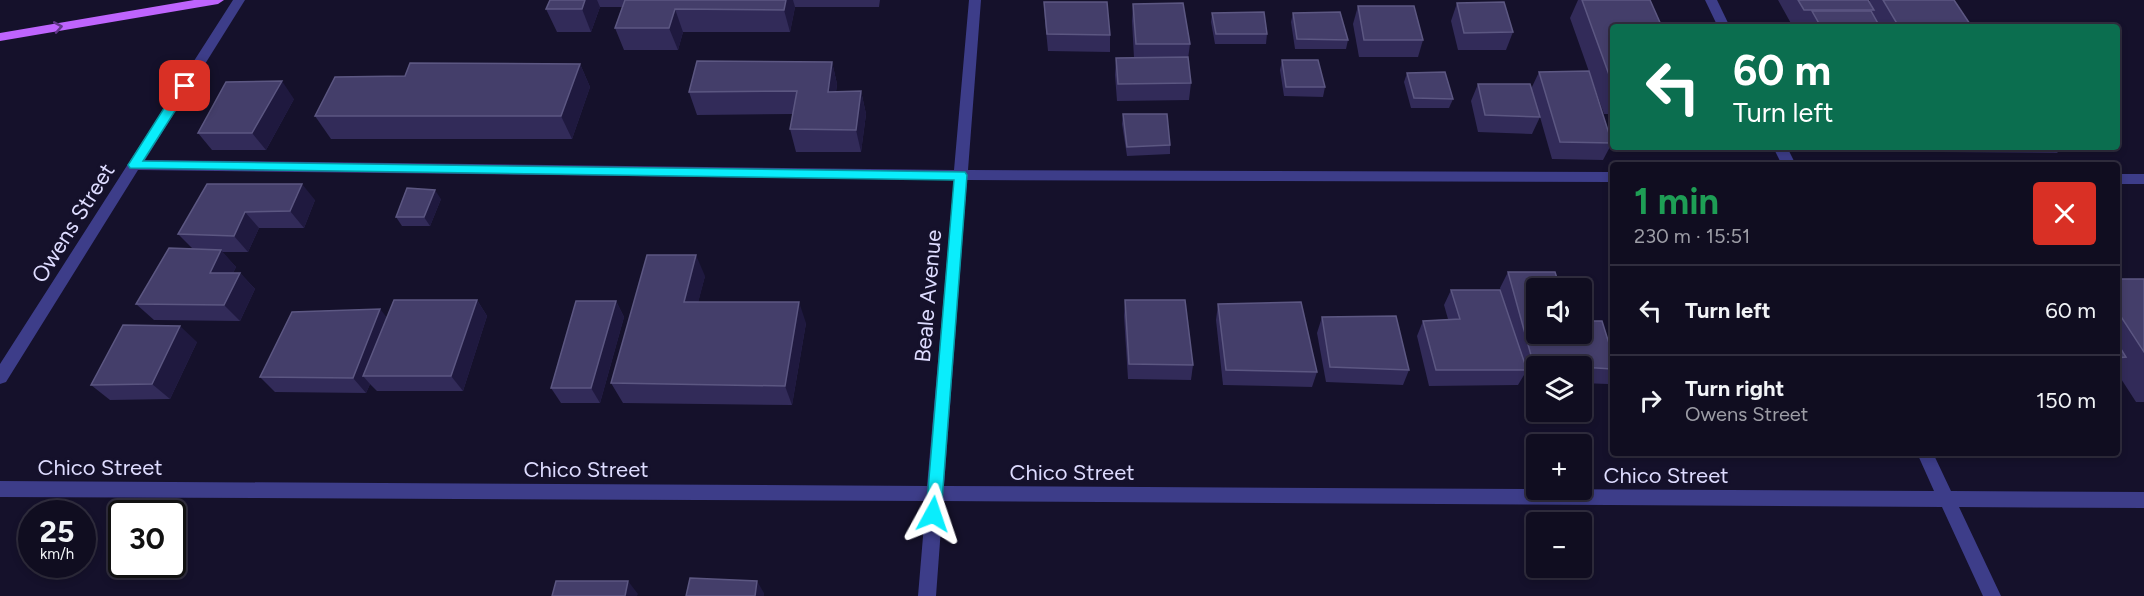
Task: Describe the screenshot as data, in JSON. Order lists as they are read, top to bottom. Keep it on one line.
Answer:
{"streets":{"street":["Owens Street","Beale Avenue","Chico Street"]},"crossings":[["Beale Avenue","Chico Street"]],"page":{"turn":["60 m","Turn left"],"heading":["1 min","230 m · 15:51"],"list":[{"name":"Turn left","value":"60 m"},{"name":"Turn right","note":"Owens Street","value":"150 m"}],"map_buttons":["+","−"],"speed":"25 km/h","limit":"30"}}
